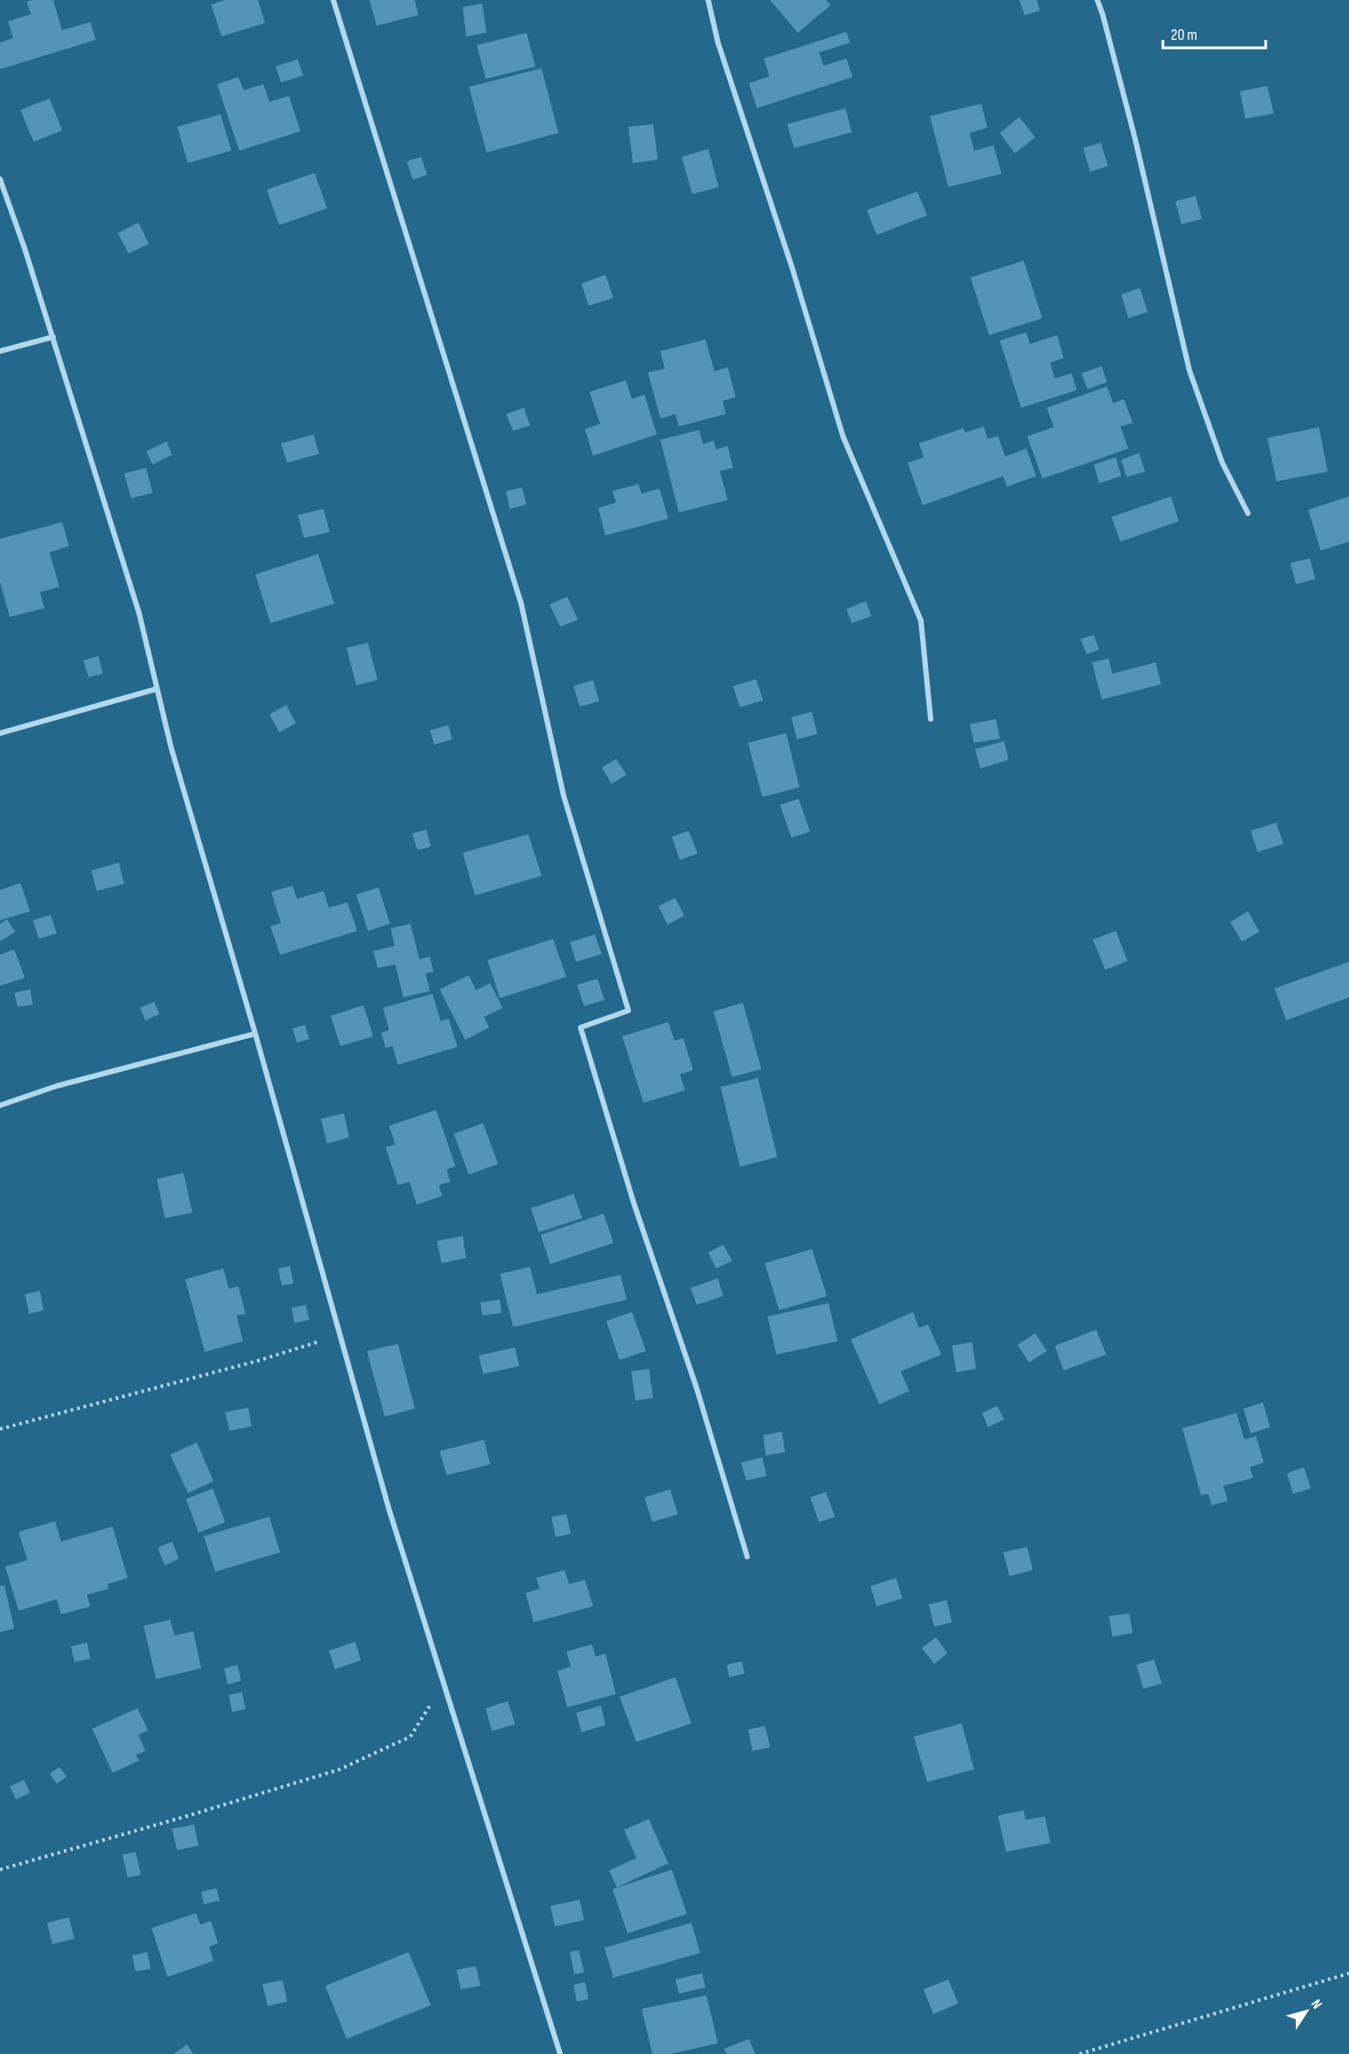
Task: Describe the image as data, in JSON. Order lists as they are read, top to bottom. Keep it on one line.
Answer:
{"scale_bar":"20 m","north":"top right"}
